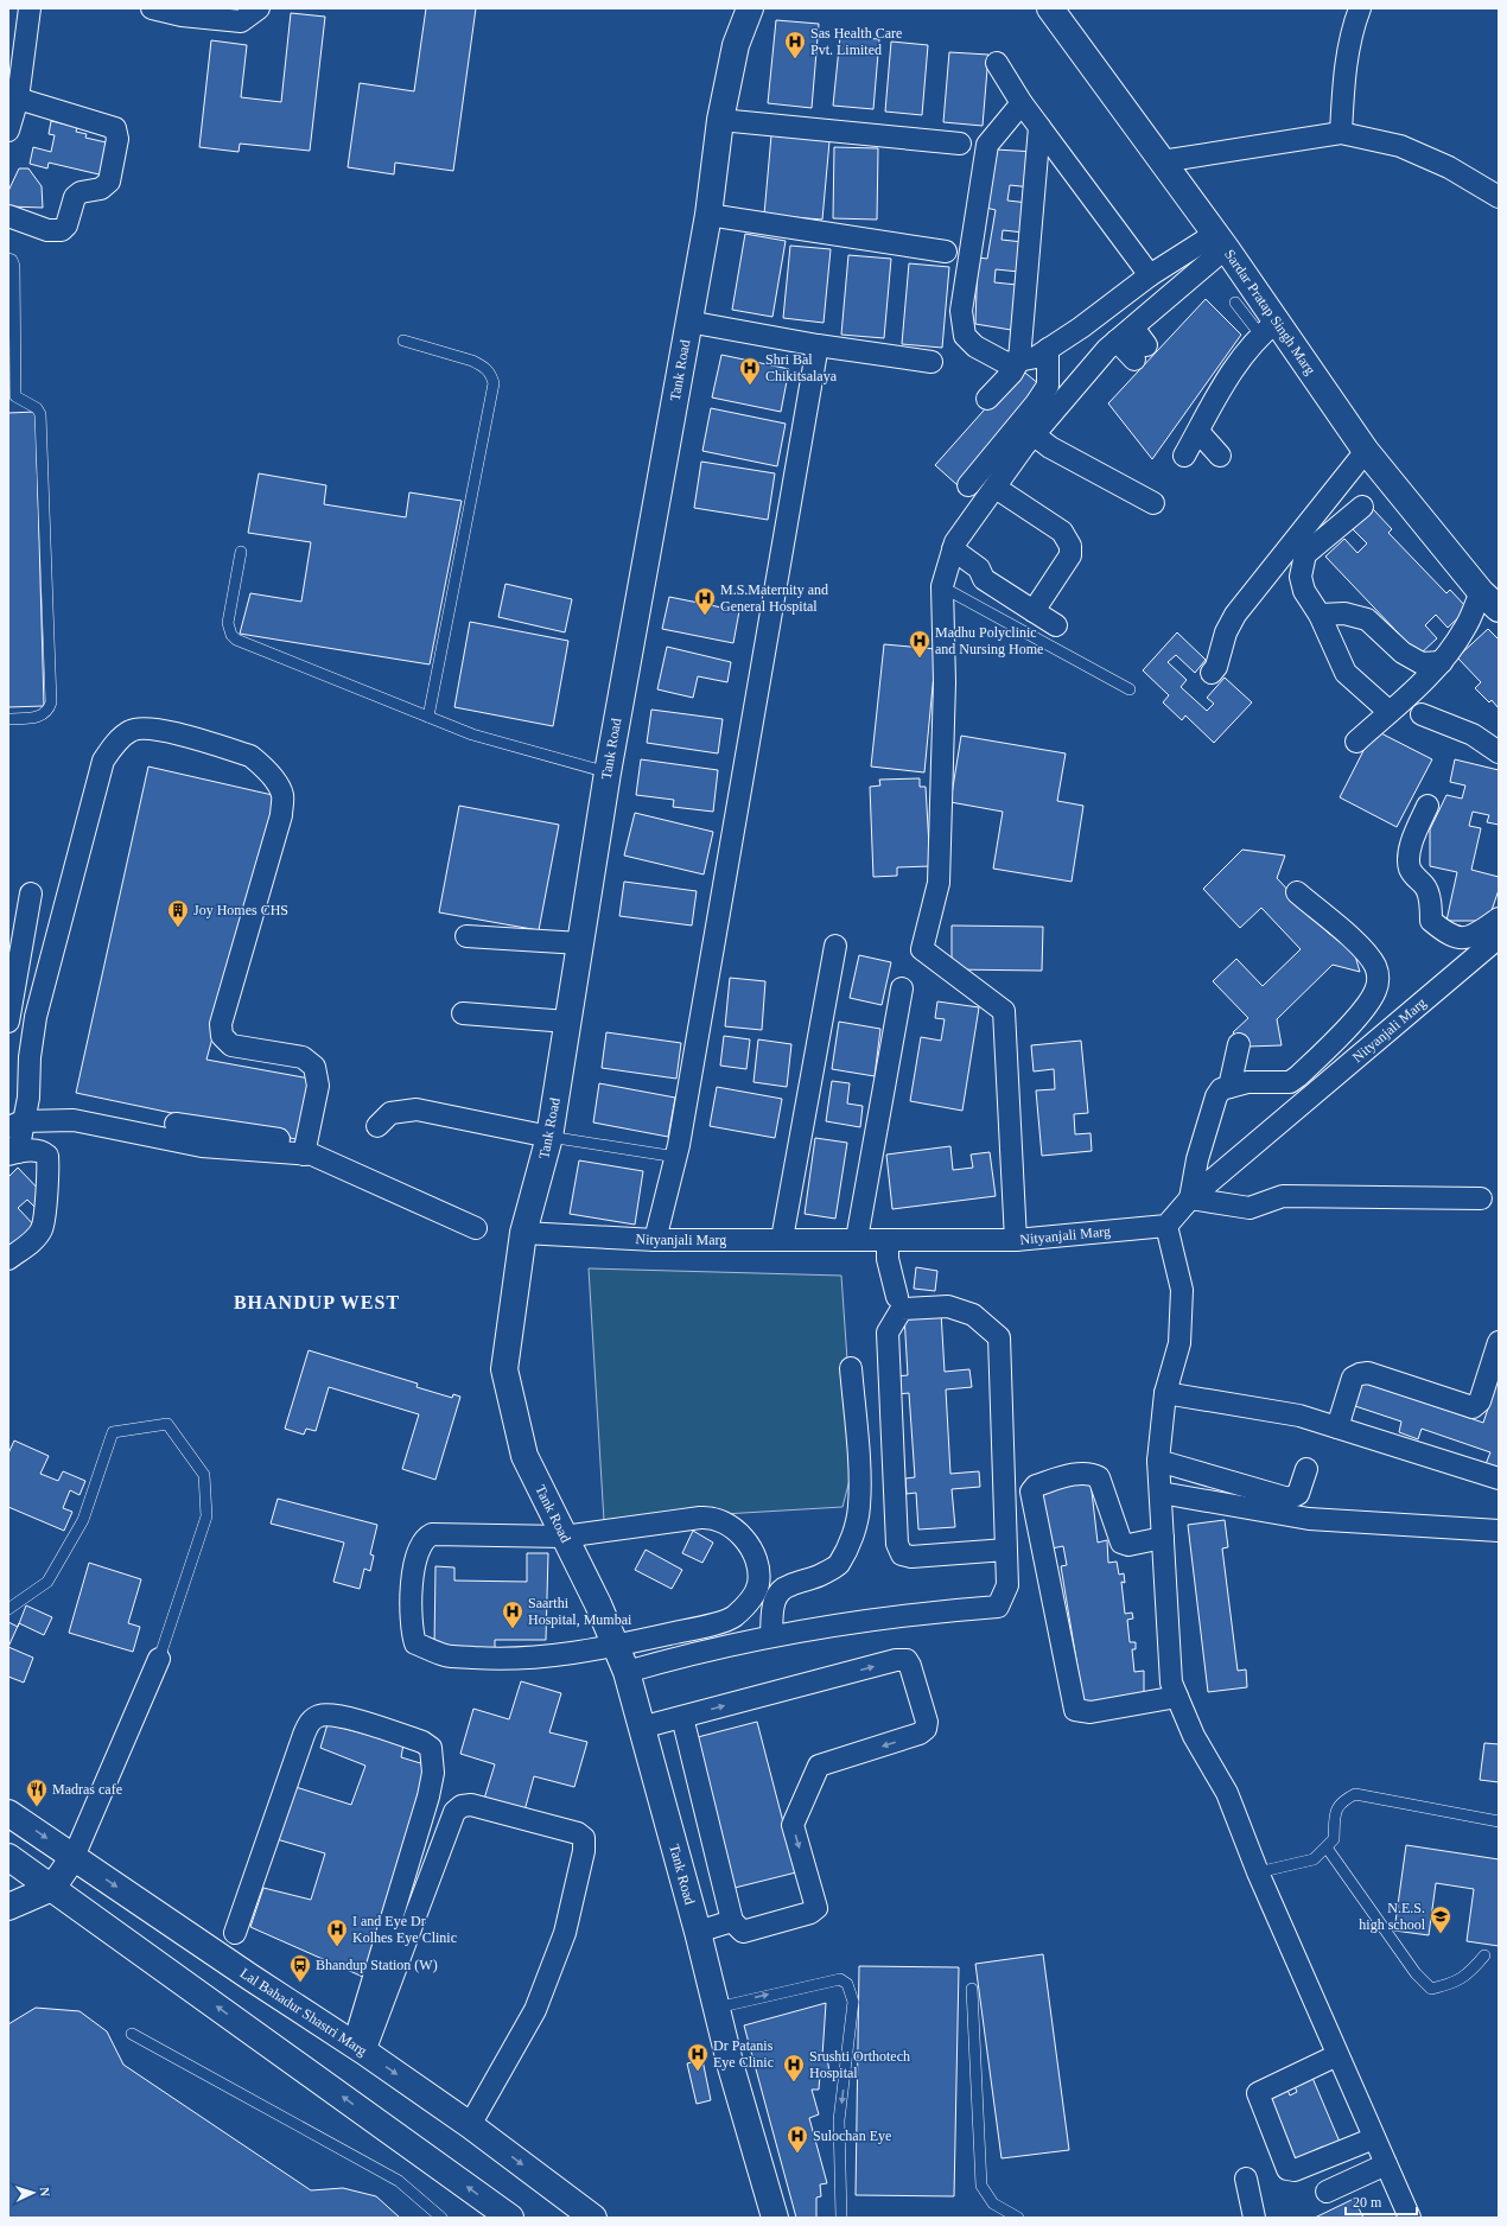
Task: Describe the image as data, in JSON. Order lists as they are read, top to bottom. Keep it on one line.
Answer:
{"streets":{"street":["Sardar Pratap Singh Marg","Tank Road","Nityanjali Marg","Lal Bahadur Shastri Marg"]},"crossings":[["Tank Road","Nityanjali Marg"]],"districts":["BHANDUP WEST"],"places":{"hospital":["Sas Health Care Pvt. Limited","Shri Bal Chikitsalaya","M.S.Maternity and General Hospital","Madhu Polyclinic and Nursing Home","Saarthi Hospital, Mumbai","I and Eye Dr Kolhes Eye Clinic","Dr Patanis Eye Clinic","Srushti Orthotech Hospital","Sulochan Eye"],"building":["Joy Homes CHS"],"restaurant":["Madras cafe"],"school or university":["N.E.S. high school"],"bus stop":["Bhandup Station (W)"]},"scale_bar":"20 m","north":"right"}
